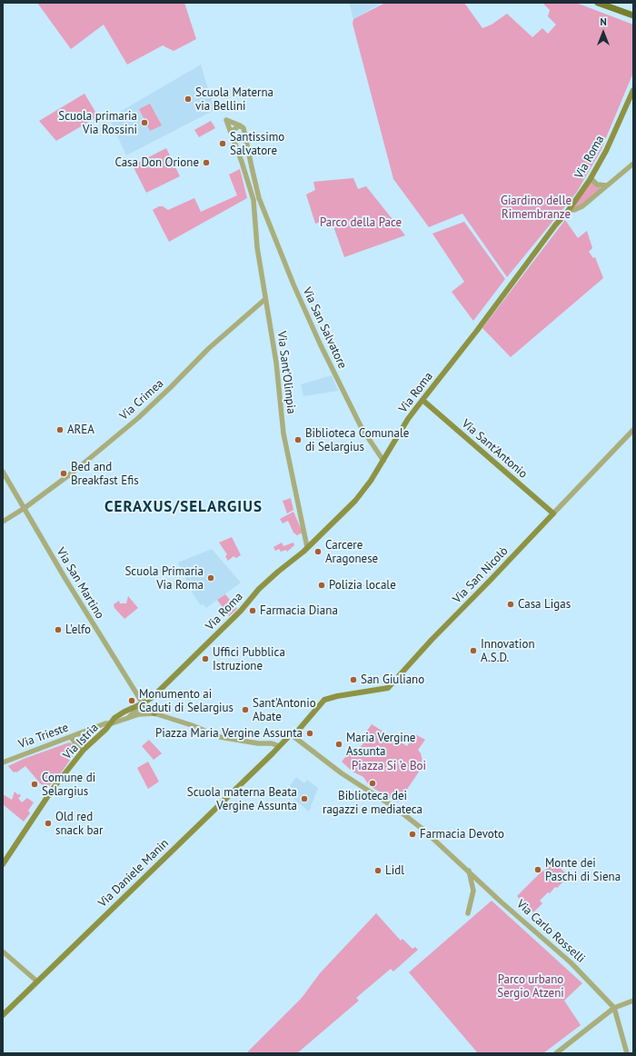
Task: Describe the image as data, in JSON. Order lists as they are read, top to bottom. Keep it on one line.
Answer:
{"streets":{"main road":["Via Roma","Via Sant'Antonio","Via San Nicolò","Via Istria","Via Daniele Manin"],"street":["Via San Salvatore","Via Sant'Olimpia","Via Crimea","Via San Martino","Via Trieste","Via Carlo Rosselli"]},"crossings":[["Via Roma","Via San Salvatore"],["Via Roma","Via Sant'Olimpia"],["Via Roma","Via Sant'Antonio"],["Via Roma","Via San Martino"],["Via Roma","Via Trieste"],["Via Roma","Via Istria"],["Via Sant'Olimpia","Via Crimea"],["Via Crimea","Via San Martino"],["Via Sant'Antonio","Via San Nicolò"],["Via San Nicolò","Via Carlo Rosselli"],["Via Trieste","Via Istria"]],"districts":["CERAXUS/SELARGIUS"],"parks":["Giardino delle Rimembranze","Parco della Pace","Piazza Si ’e Boi","Parco urbano Sergio Atzeni"],"places":["Scuola Materna via Bellini","Scuola primaria Via Rossini","Santissimo Salvatore","Casa Don Orione","AREA","Biblioteca Comunale di Selargius","Bed and Breakfast Efis","Carcere Aragonese","Scuola Primaria Via Roma","Polizia locale","Casa Ligas","Farmacia Diana","L'elfo","Innovation A.S.D.","Uffici Pubblica Istruzione","San Giuliano","Monumento ai Caduti di Selargius","Sant'Antonio Abate","Piazza Maria Vergine Assunta","Maria Vergine Assunta","Biblioteca dei ragazzi e mediateca","Comune di Selargius","Scuola materna Beata Vergine Assunta","Old red snack bar","Farmacia Devoto","Monte dei Paschi di Siena","Lidl"],"north":"top"}
